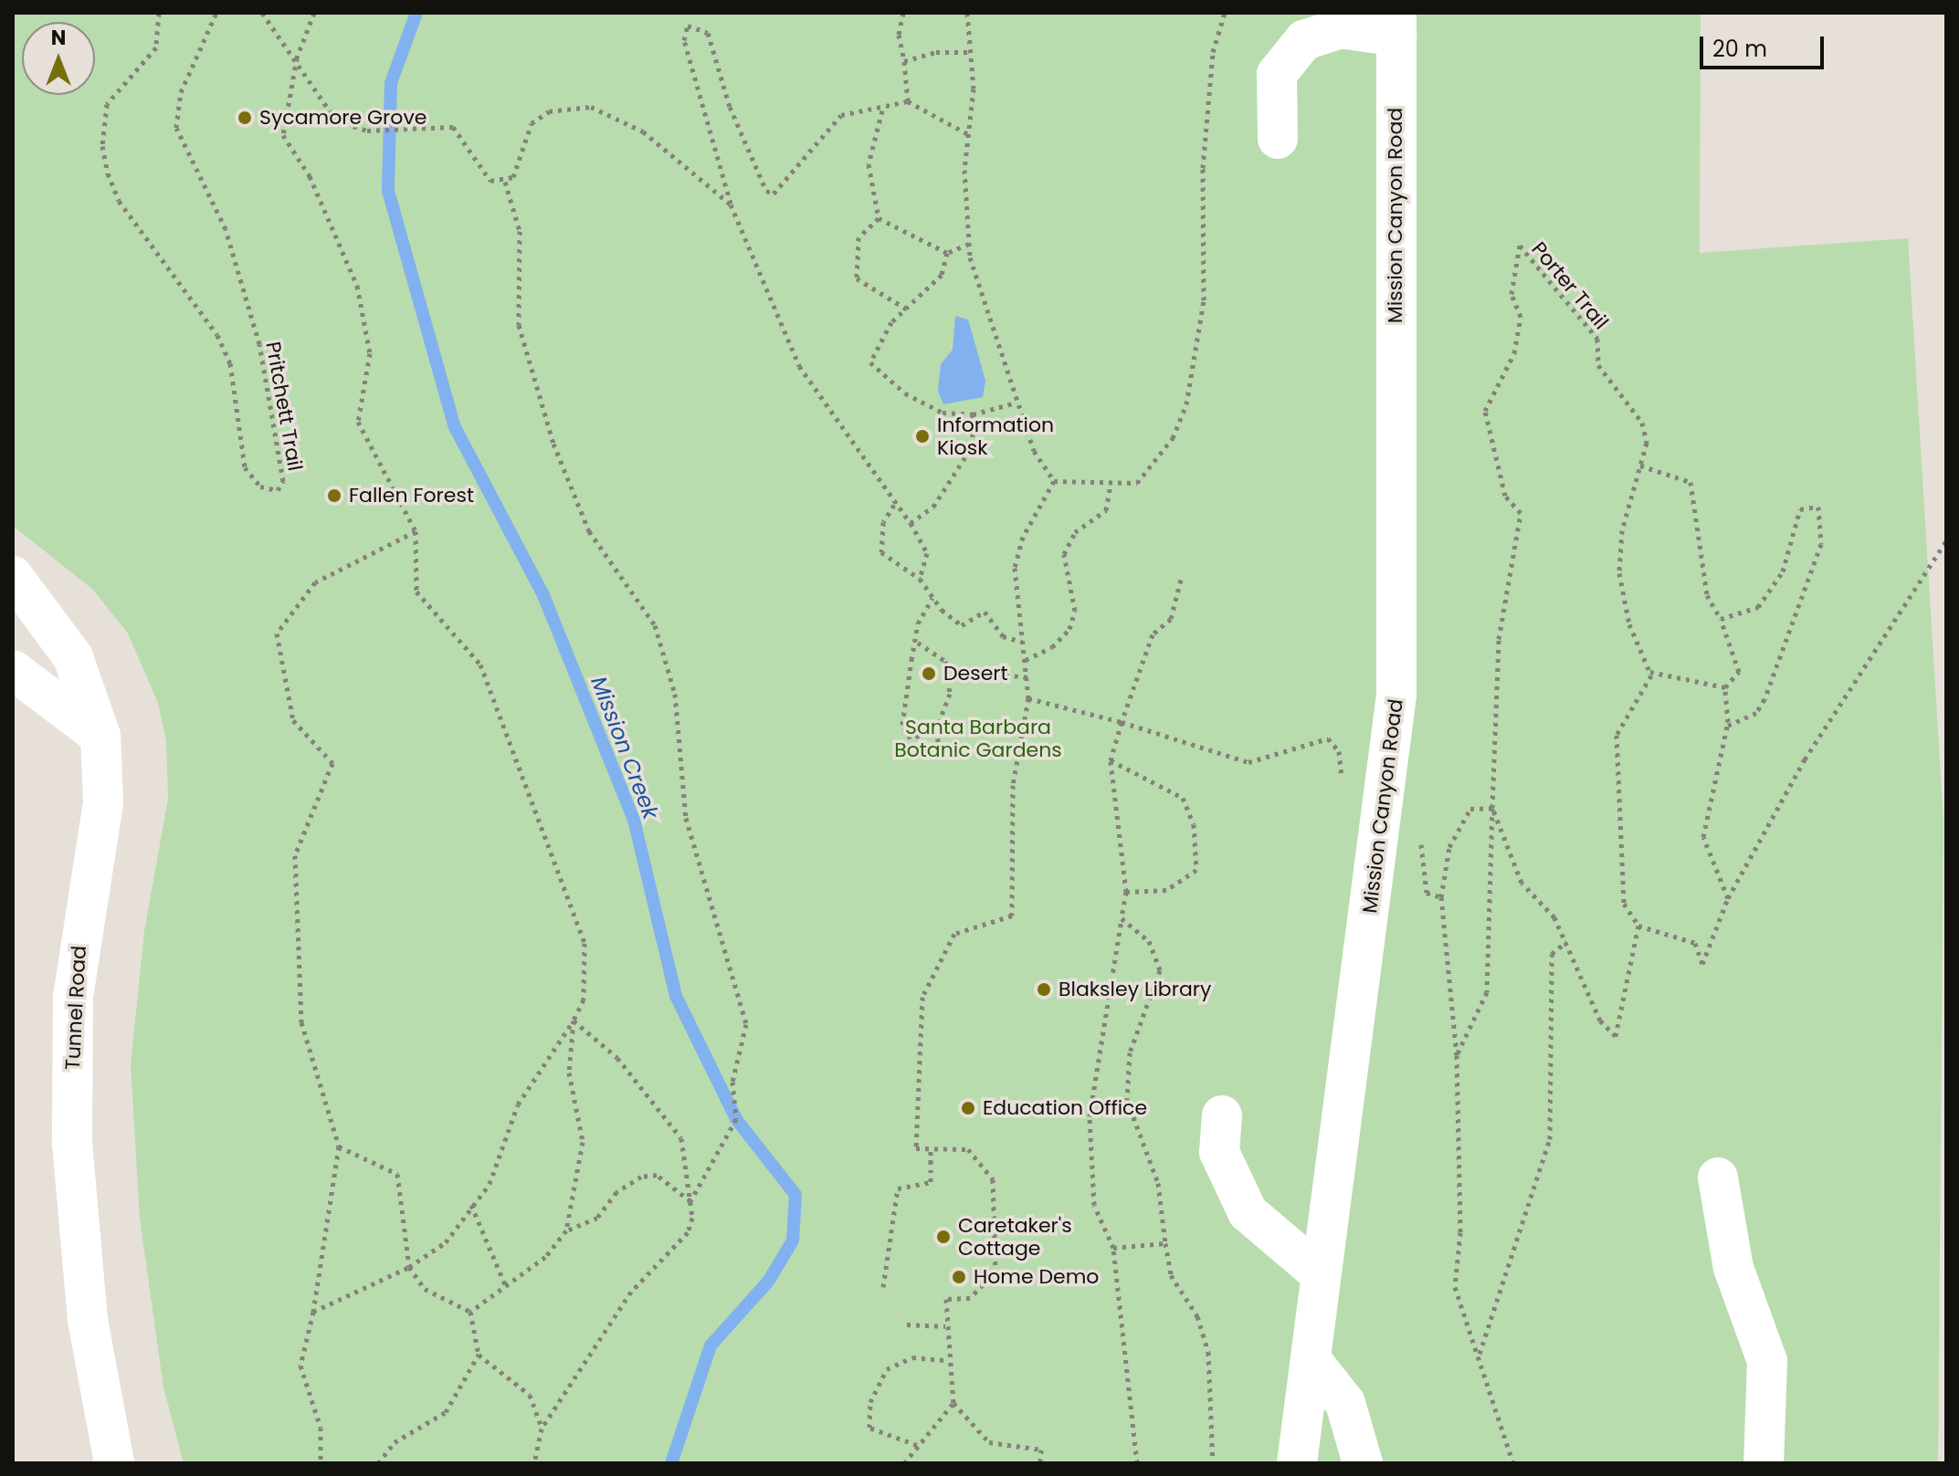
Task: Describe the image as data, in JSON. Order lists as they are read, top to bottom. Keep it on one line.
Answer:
{"streets":{"street":["Mission Canyon Road","Tunnel Road"],"path":["Porter Trail","Pritchett Trail"]},"water":["Mission Creek"],"parks":["Santa Barbara Botanic Gardens"],"places":["Sycamore Grove","Information Kiosk","Fallen Forest","Desert","Blaksley Library","Education Office","Caretaker's Cottage","Home Demo"],"scale_bar":"20 m","north":"top"}
